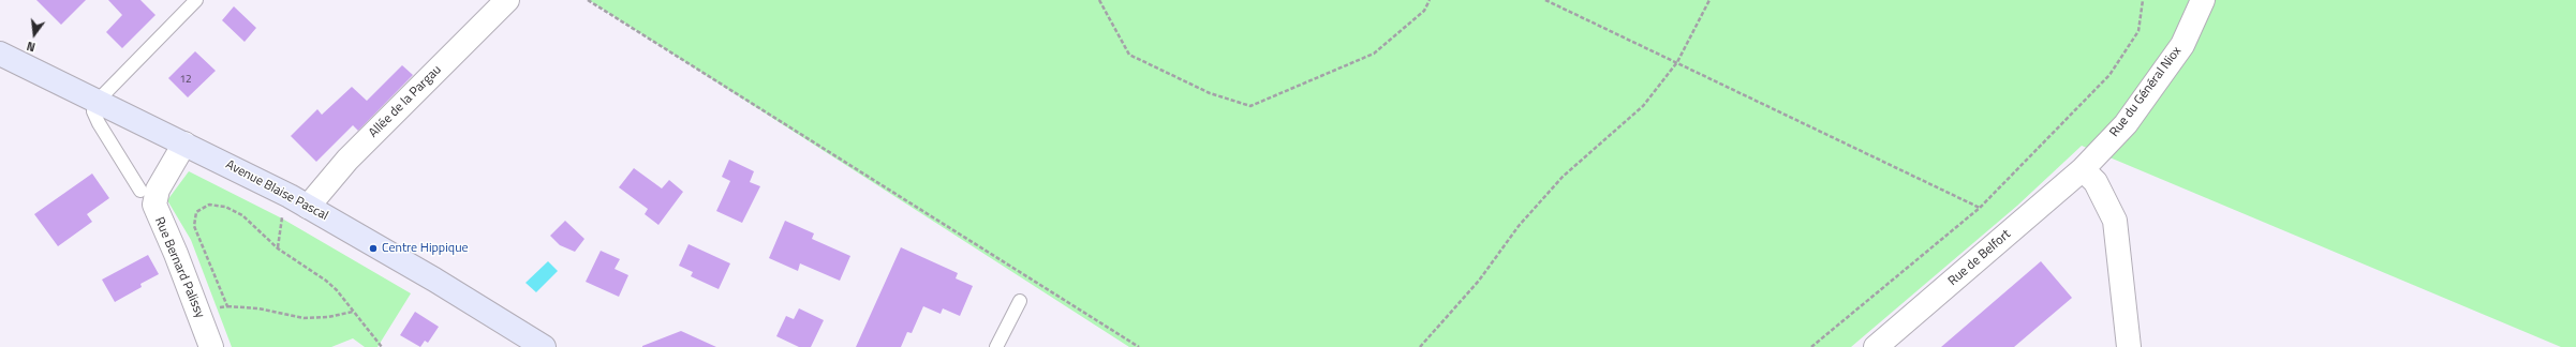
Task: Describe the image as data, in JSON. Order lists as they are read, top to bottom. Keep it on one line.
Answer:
{"streets":{"main road":["Avenue Blaise Pascal"],"street":["Rue du Général Niox","Allée de la Pargau","Rue de Belfort","Rue Bernard Palissy"]},"crossings":[["Rue du Général Niox","Rue de Belfort"],["Allée de la Pargau","Avenue Blaise Pascal"],["Avenue Blaise Pascal","Rue Bernard Palissy"]],"places":["Centre Hippique"],"house_numbers":["12"],"north":"bottom"}
